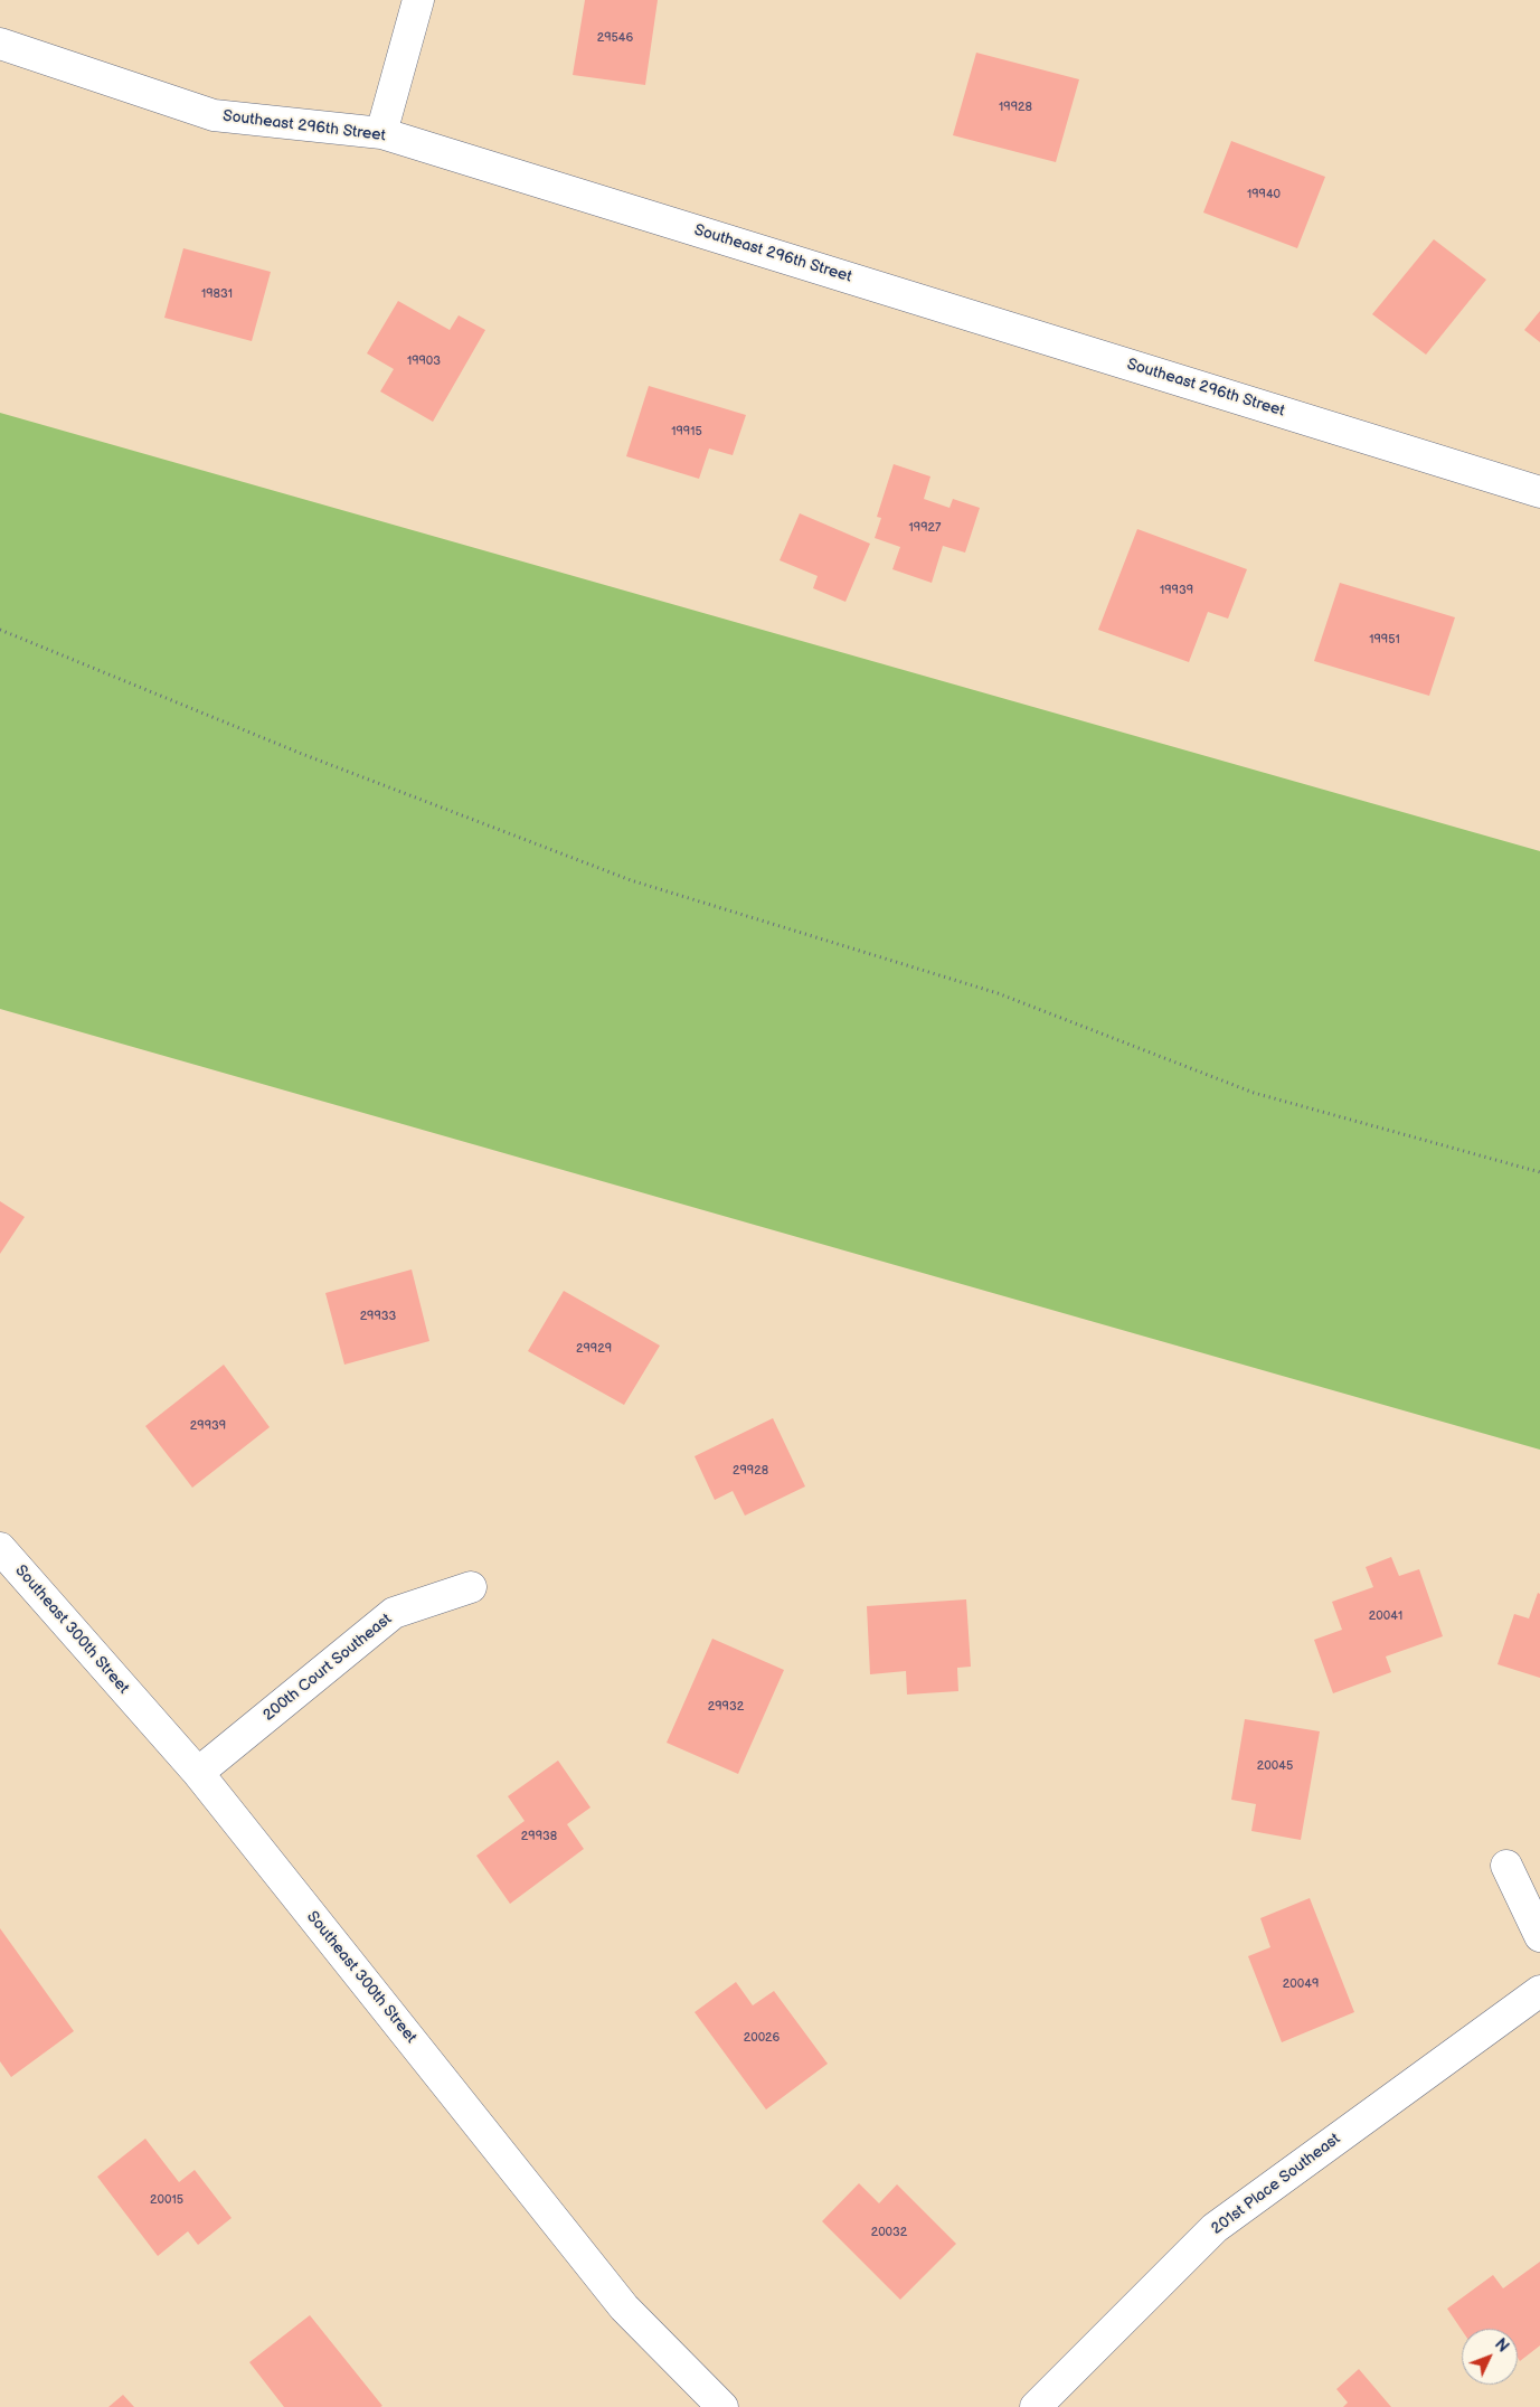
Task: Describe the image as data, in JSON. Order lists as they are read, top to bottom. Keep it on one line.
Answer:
{"streets":{"street":["Southeast 296th Street","Southeast 300th Street","200th Court Southeast","201st Place Southeast"]},"crossings":[["Southeast 300th Street","200th Court Southeast"]],"house_numbers":["29546","19928","19940","19831","19903","19915","19927","19939","19951","29933","29929","29939","29928","20041","29932","20045","29938","20049","20026","20015","20032"],"north":"top right"}
